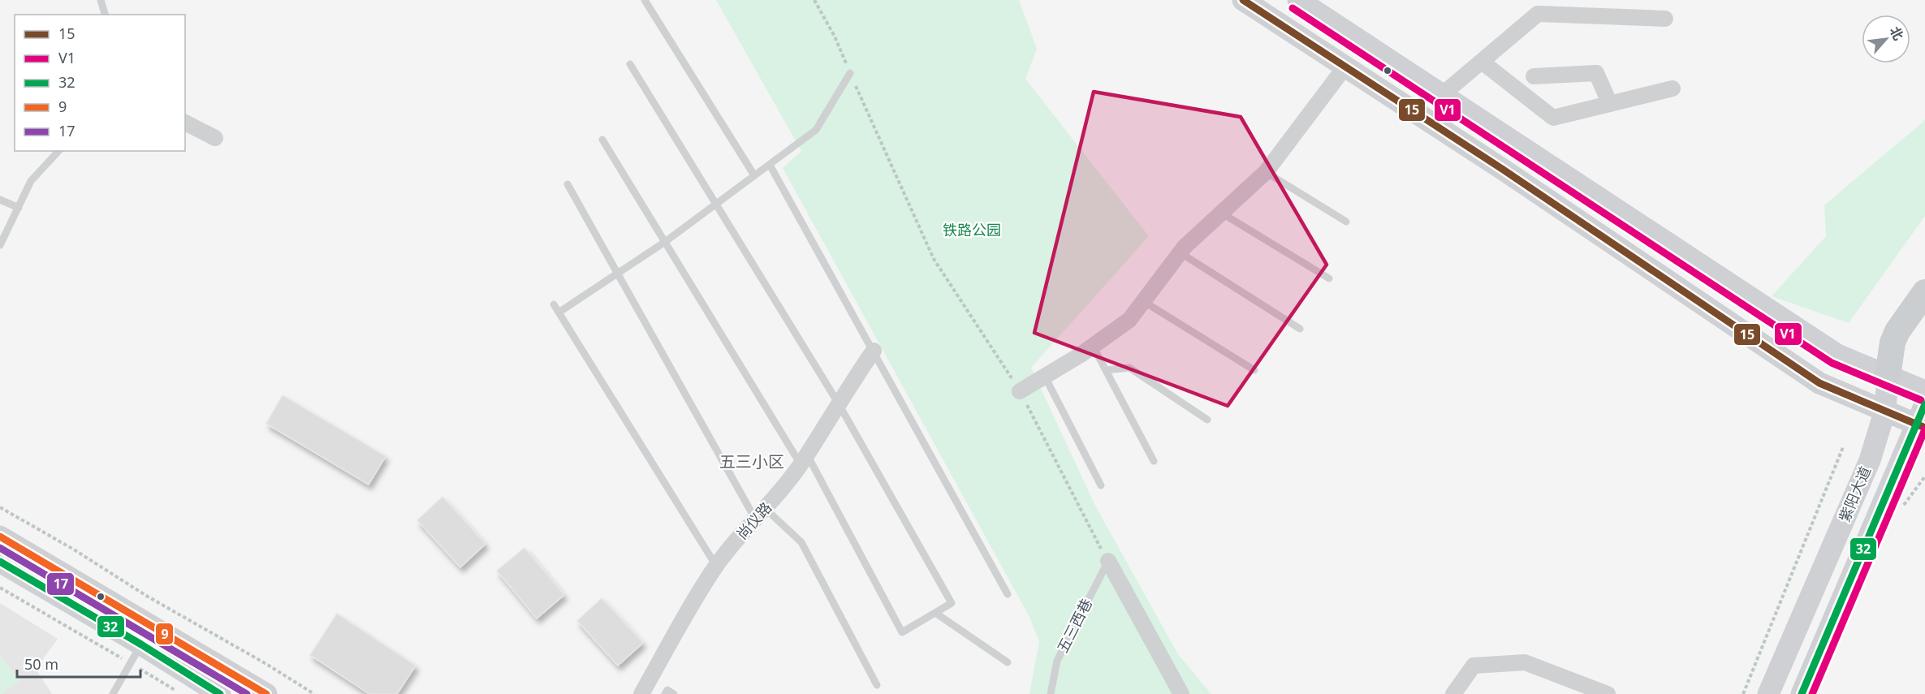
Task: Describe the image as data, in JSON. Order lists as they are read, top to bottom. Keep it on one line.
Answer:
{"streets":{"main road":["紫阳大道"],"street":["尚仪路"],"lane":["五三西巷"]},"districts":["五三小区"],"parks":["铁路公园"],"lines":["transit line 15","transit line V1","transit line 32","transit line 9","transit line 17"],"legend":["15","V1","32","9","17"],"scale_bar":"50 m","north":"top right"}
